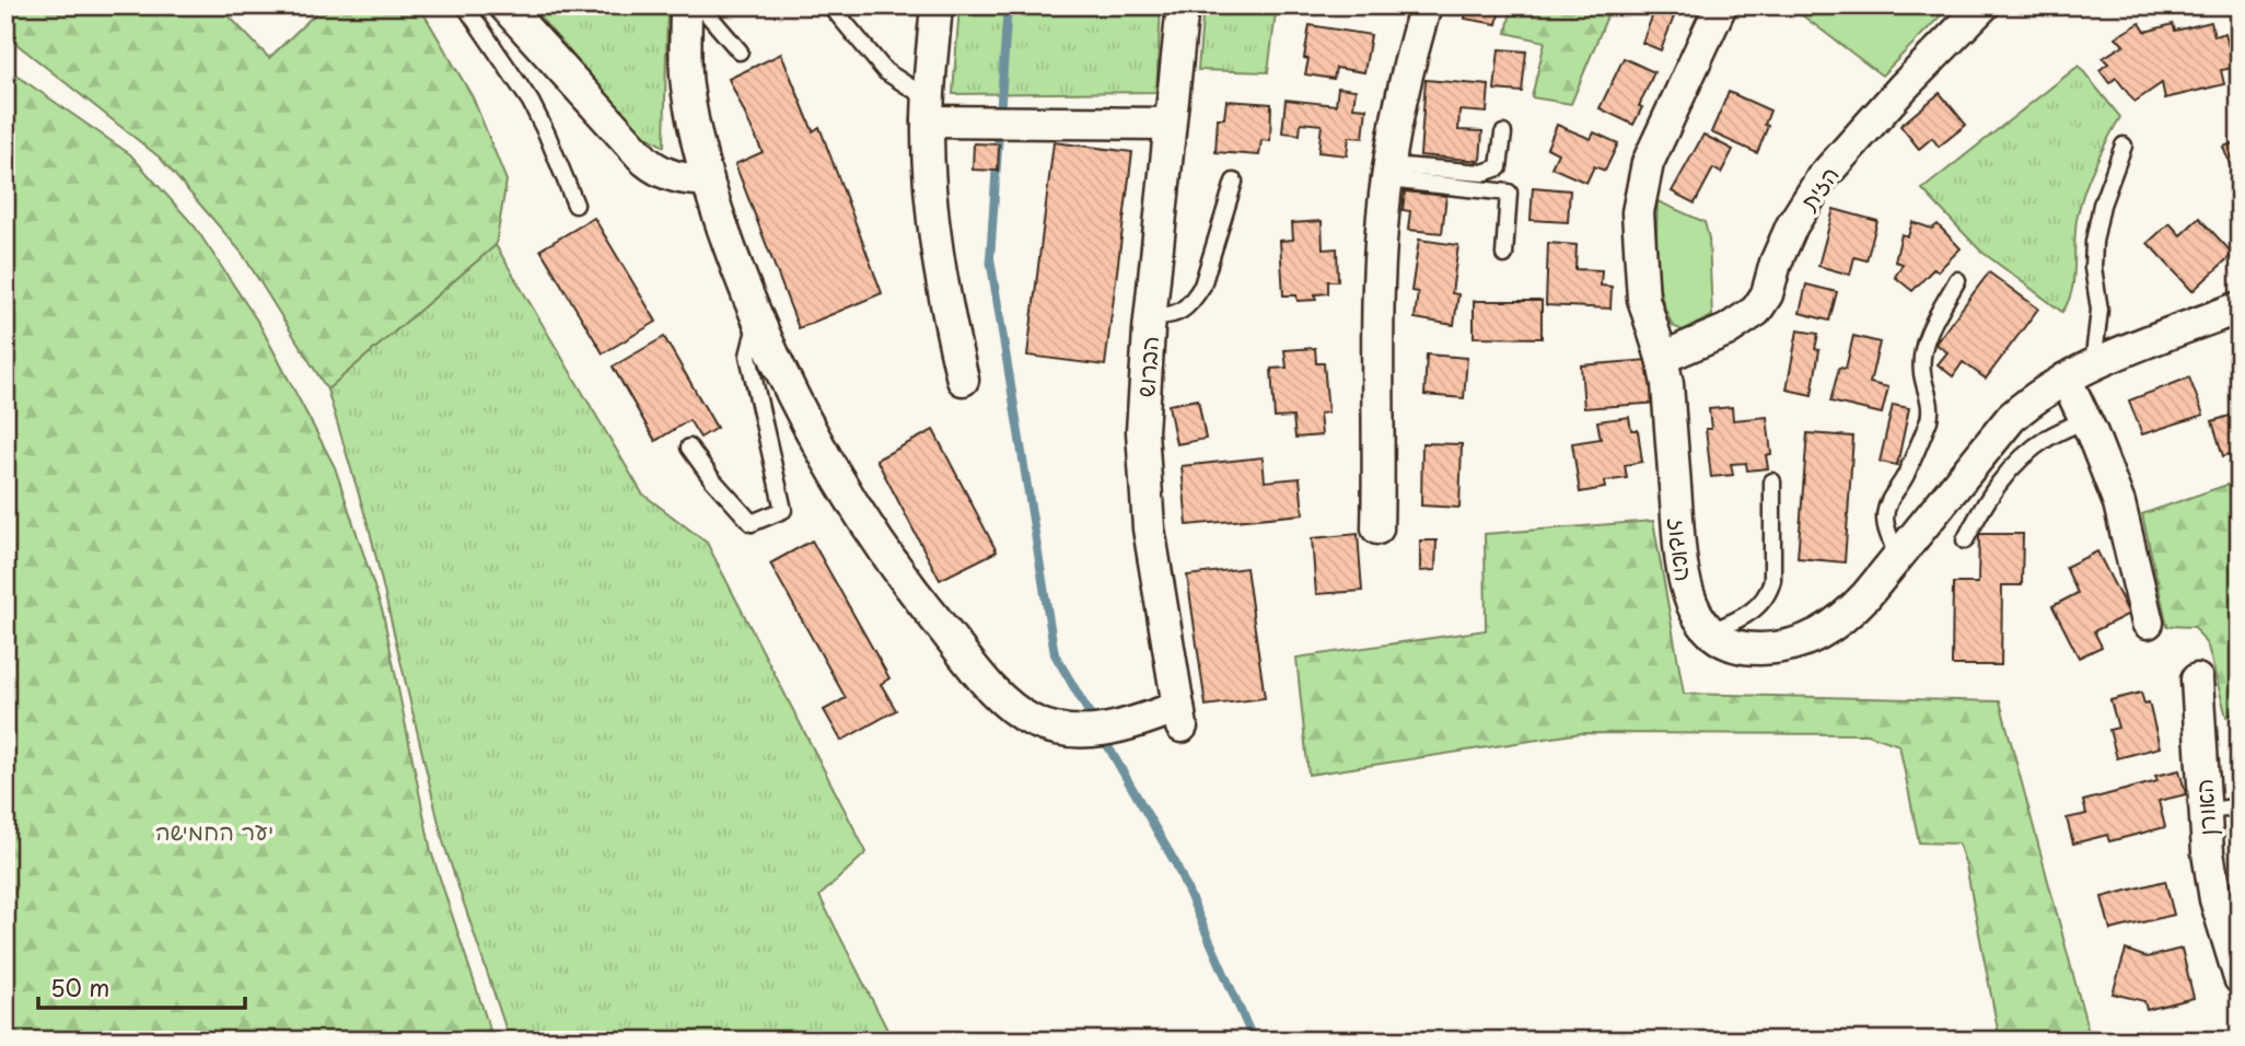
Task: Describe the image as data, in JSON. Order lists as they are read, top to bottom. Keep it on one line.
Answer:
{"streets":{"street":["הזית","הברוש","האגוז","האורן"]},"crossings":[["הזית","האגוז"]],"parks":["יער החמישה"],"scale_bar":"50 m"}
